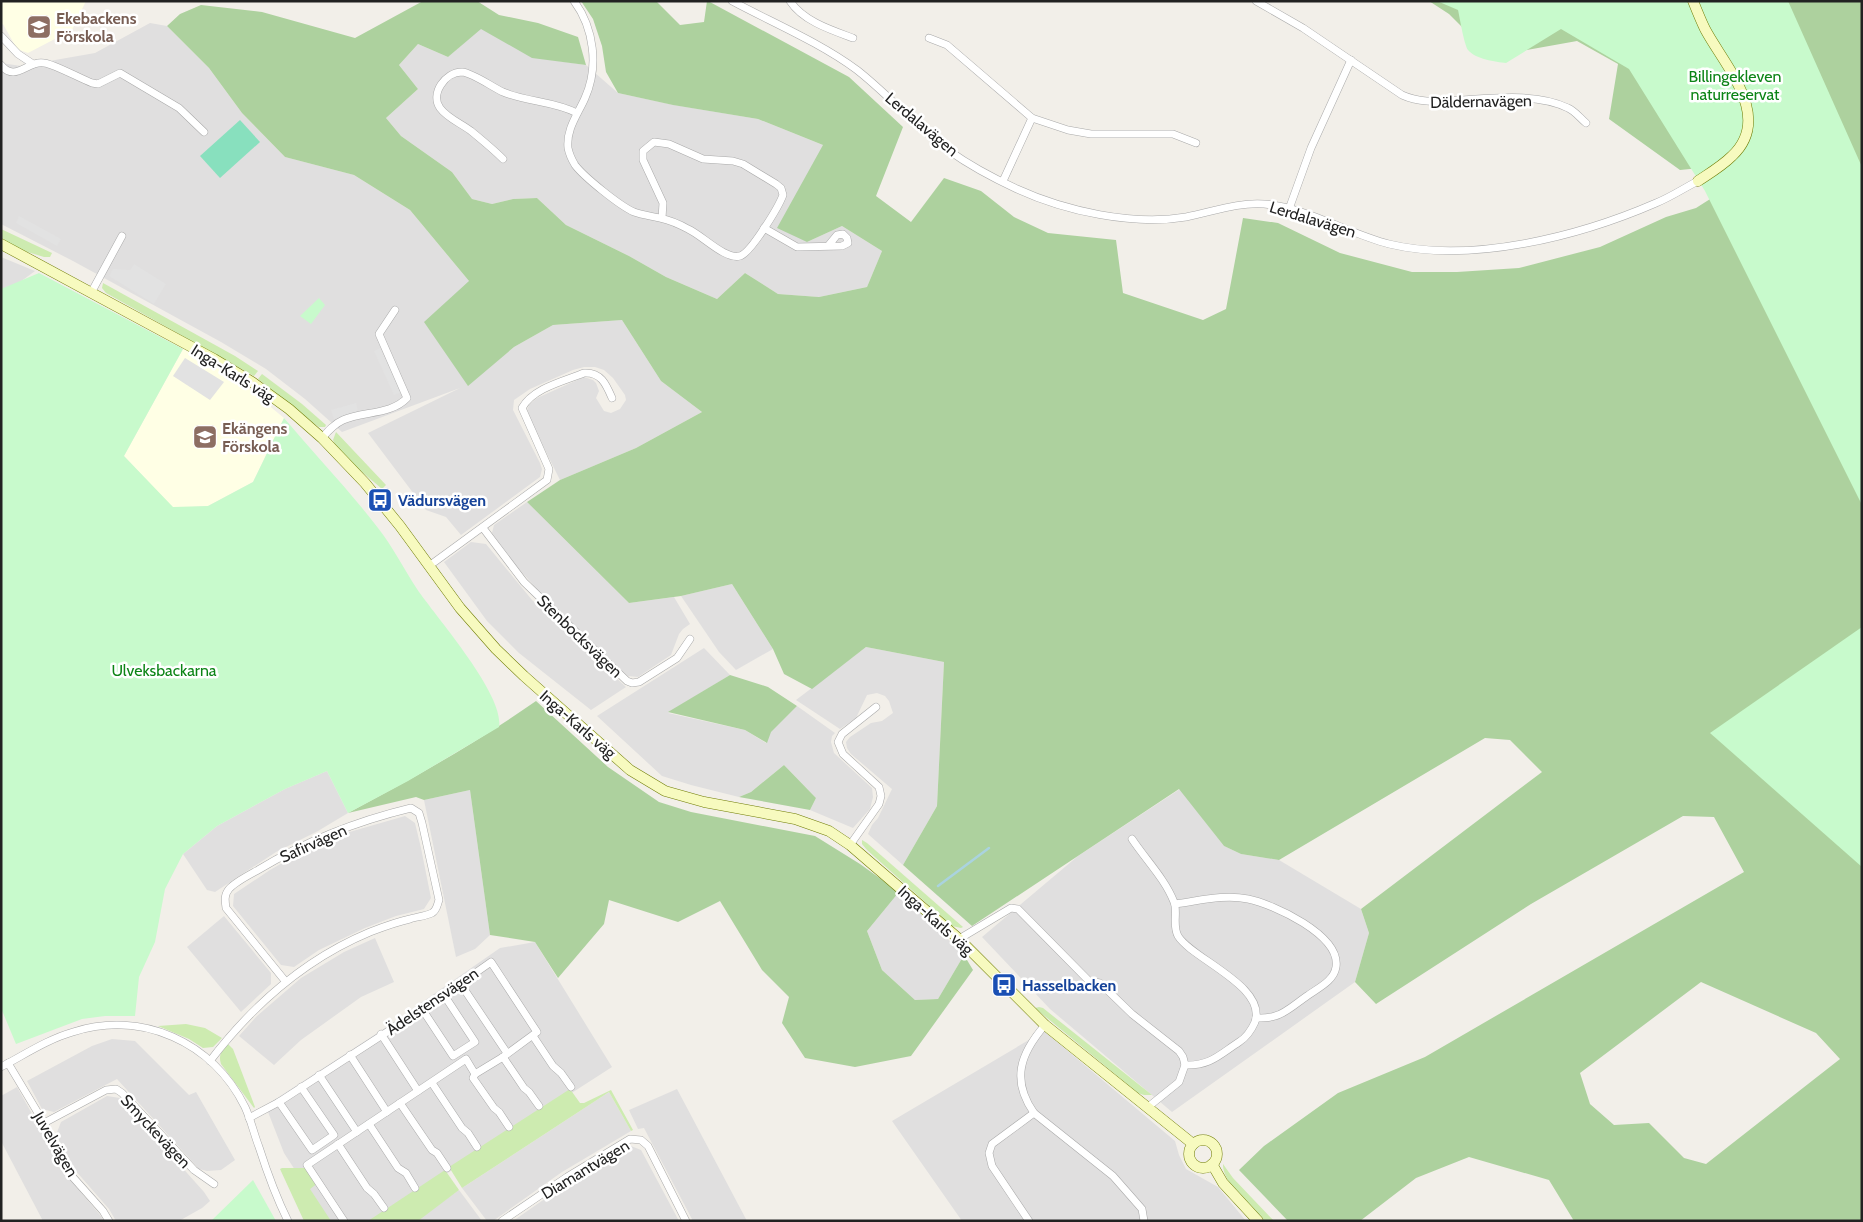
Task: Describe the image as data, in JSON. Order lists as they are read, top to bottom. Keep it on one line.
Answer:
{"streets":{"street":["Däldernavägen","Lerdalavägen","Inga-Karls väg","Stenbocksvägen","Safirvägen","Ädelstensvägen","Smyckevägen","Juvelvägen","Diamantvägen"]},"crossings":[["Smyckevägen","Juvelvägen"]],"parks":["Billingekleven naturreservat","Ulveksbackarna"],"places":{"school or university":["Ekebackens Förskola","Ekängens Förskola"],"bus stop":["Vädursvägen","Hasselbacken"]}}
